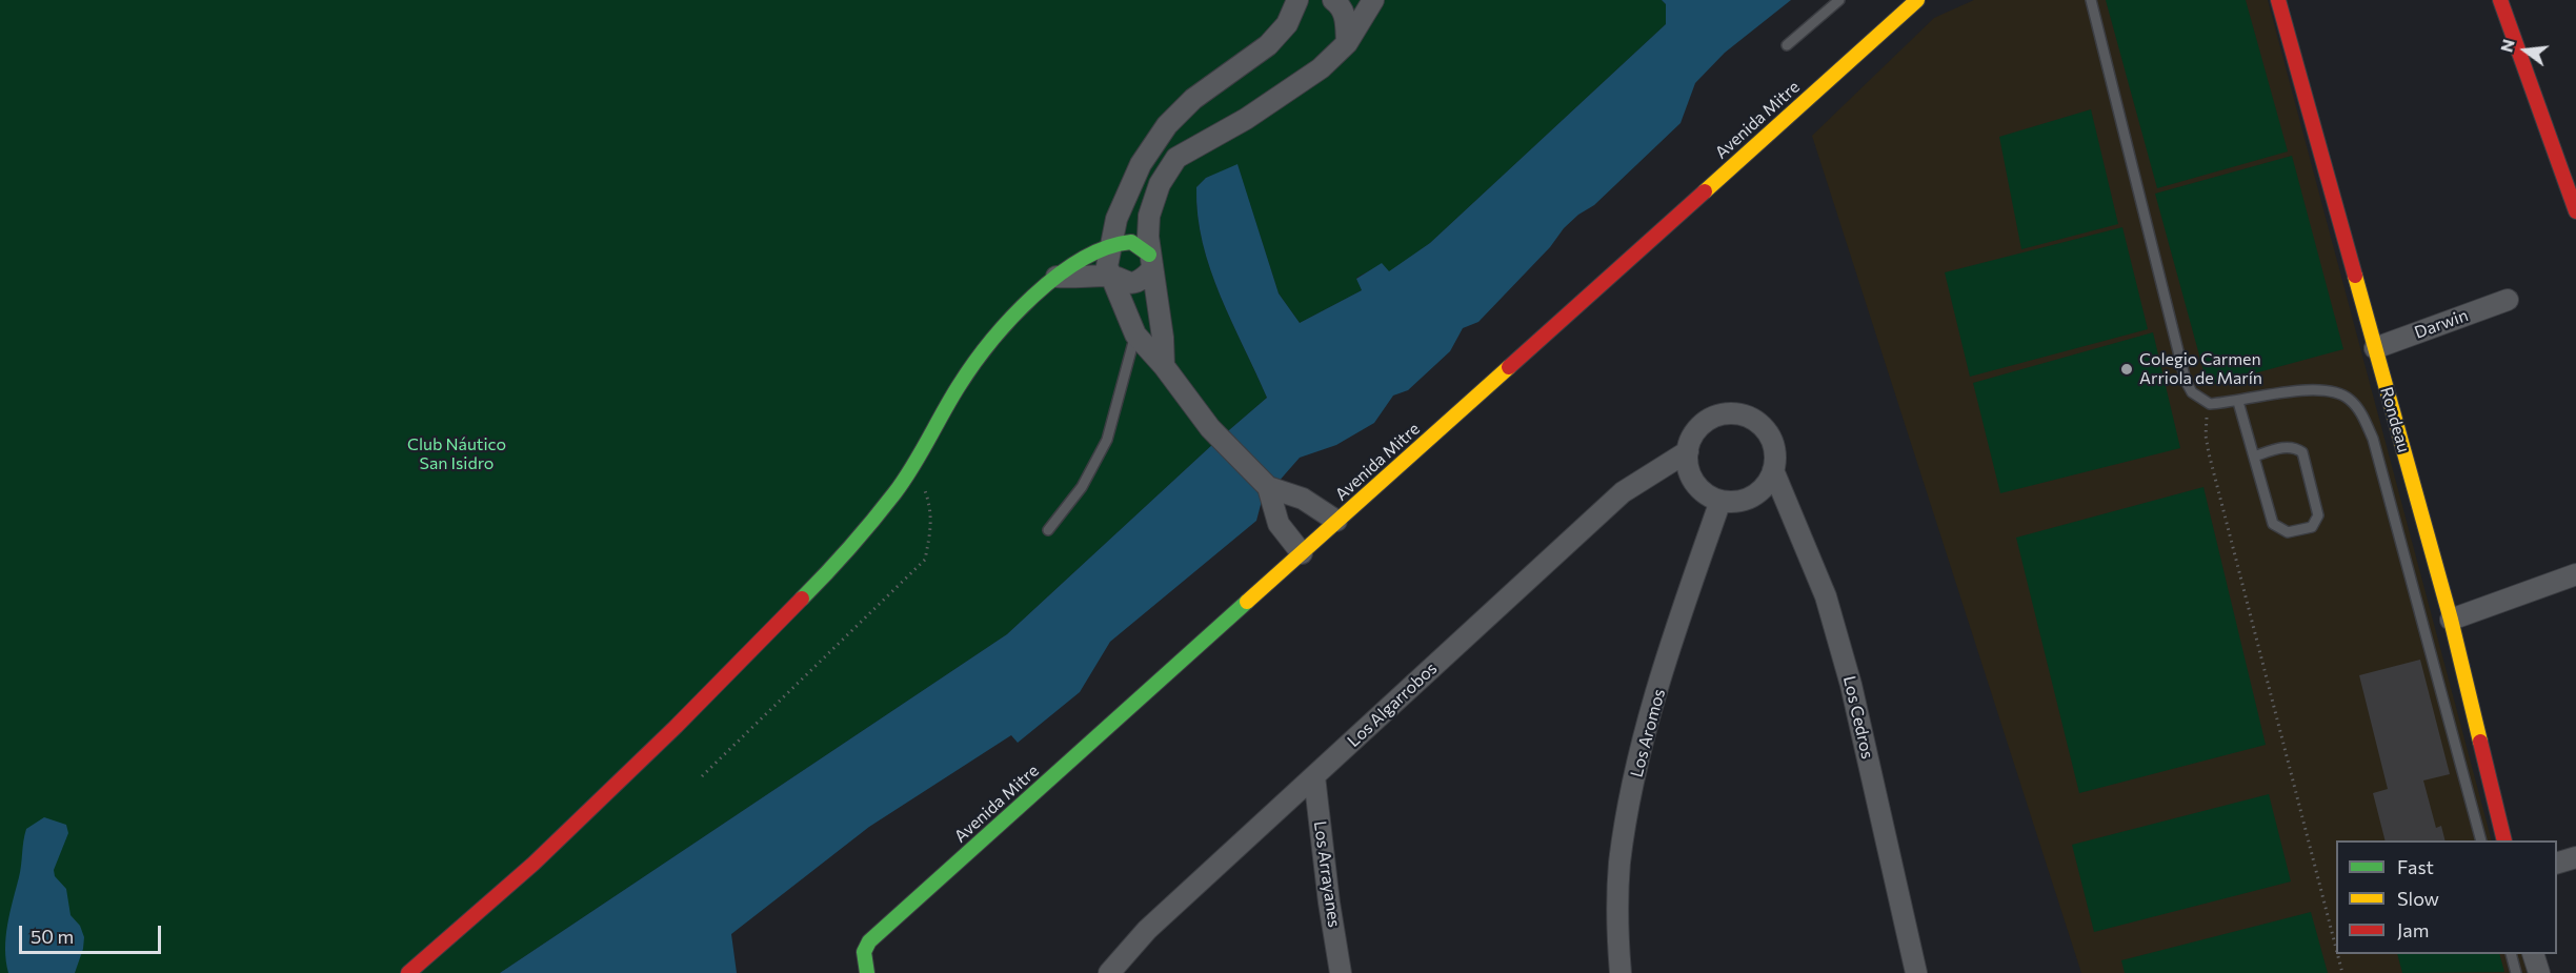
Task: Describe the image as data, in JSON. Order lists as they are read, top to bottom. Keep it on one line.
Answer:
{"streets":{"street":["Avenida Mitre","Darwin","Rondeau","Los Algarrobos","Los Cedros","Los Aromos","Los Arrayanes"]},"crossings":[["Darwin","Rondeau"],["Los Algarrobos","Los Cedros"],["Los Algarrobos","Los Aromos"],["Los Algarrobos","Los Arrayanes"],["Los Cedros","Los Aromos"]],"parks":["Club Náutico San Isidro"],"places":["Colegio Carmen Arriola de Marín"],"legend":["Fast","Slow","Jam"],"scale_bar":"50 m","north":"left"}
